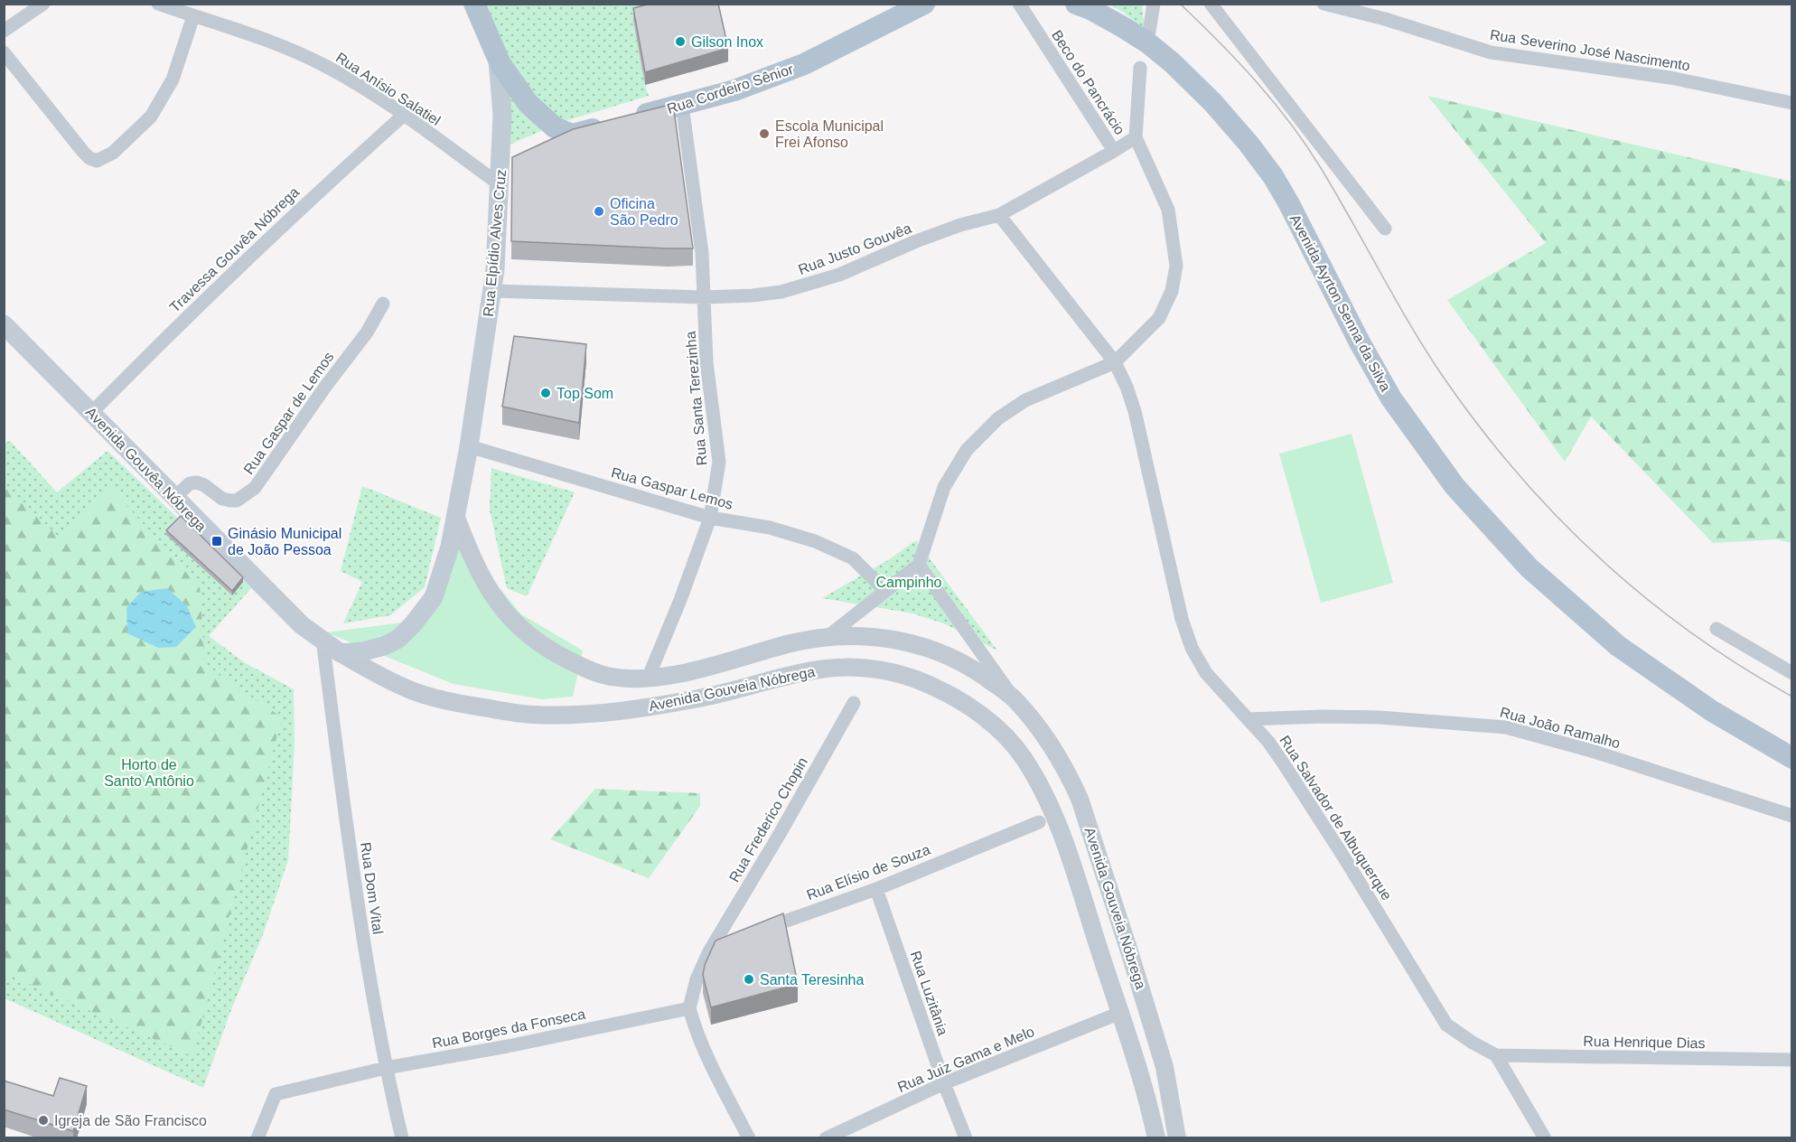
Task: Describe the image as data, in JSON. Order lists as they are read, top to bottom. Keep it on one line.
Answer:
{"streets":{"main road":["Rua Cordeiro Sênior","Rua Elpídio Alves Cruz","Avenida Ayrton Senna da Silva","Avenida Gouvêa Nóbrega"],"street":["Rua Severino José Nascimento","Beco do Pancrácio","Rua Anísio Salatiel","Rua Justo Gouvêa","Travessa Gouvêa Nóbrega","Rua Santa Terezinha","Rua Gaspar de Lemos","Rua Gaspar Lemos","Avenida Gouveia Nóbrega","Rua João Ramalho","Rua Salvador de Albuquerque","Rua Frederico Chopin","Rua Elísio de Souza","Rua Dom Vital","Rua Luzitânia","Rua Borges da Fonseca","Rua Henrique Dias","Rua Juiz Gama e Melo"]},"crossings":[["Beco do Pancrácio","Rua Justo Gouvêa"],["Rua Anísio Salatiel","Rua Elpídio Alves Cruz"],["Rua Anísio Salatiel","Travessa Gouvêa Nóbrega"],["Rua Cordeiro Sênior","Rua Santa Terezinha"],["Rua Elpídio Alves Cruz","Rua Justo Gouvêa"],["Rua Elpídio Alves Cruz","Rua Gaspar Lemos"],["Rua Elpídio Alves Cruz","Avenida Gouveia Nóbrega"],["Rua Justo Gouvêa","Rua Santa Terezinha"],["Rua Justo Gouvêa","Rua Salvador de Albuquerque"],["Travessa Gouvêa Nóbrega","Avenida Gouvêa Nóbrega"],["Rua Santa Terezinha","Rua Gaspar Lemos"],["Rua Santa Terezinha","Avenida Gouveia Nóbrega"],["Rua Gaspar de Lemos","Avenida Gouvêa Nóbrega"],["Avenida Gouvêa Nóbrega","Avenida Gouveia Nóbrega"],["Avenida Gouvêa Nóbrega","Rua Dom Vital"],["Avenida Gouveia Nóbrega","Rua Juiz Gama e Melo"],["Rua João Ramalho","Rua Salvador de Albuquerque"],["Rua Salvador de Albuquerque","Rua Henrique Dias"],["Rua Elísio de Souza","Rua Luzitânia"],["Rua Dom Vital","Rua Borges da Fonseca"],["Rua Luzitânia","Rua Juiz Gama e Melo"]],"parks":["Campinho","Horto de Santo Antônio"],"places":{"other":["Gilson Inox","Escola Municipal Frei Afonso","Oficina São Pedro","Top Som","Santa Teresinha","Igreja de São Francisco"],"transit":["Ginásio Municipal de João Pessoa"]}}
